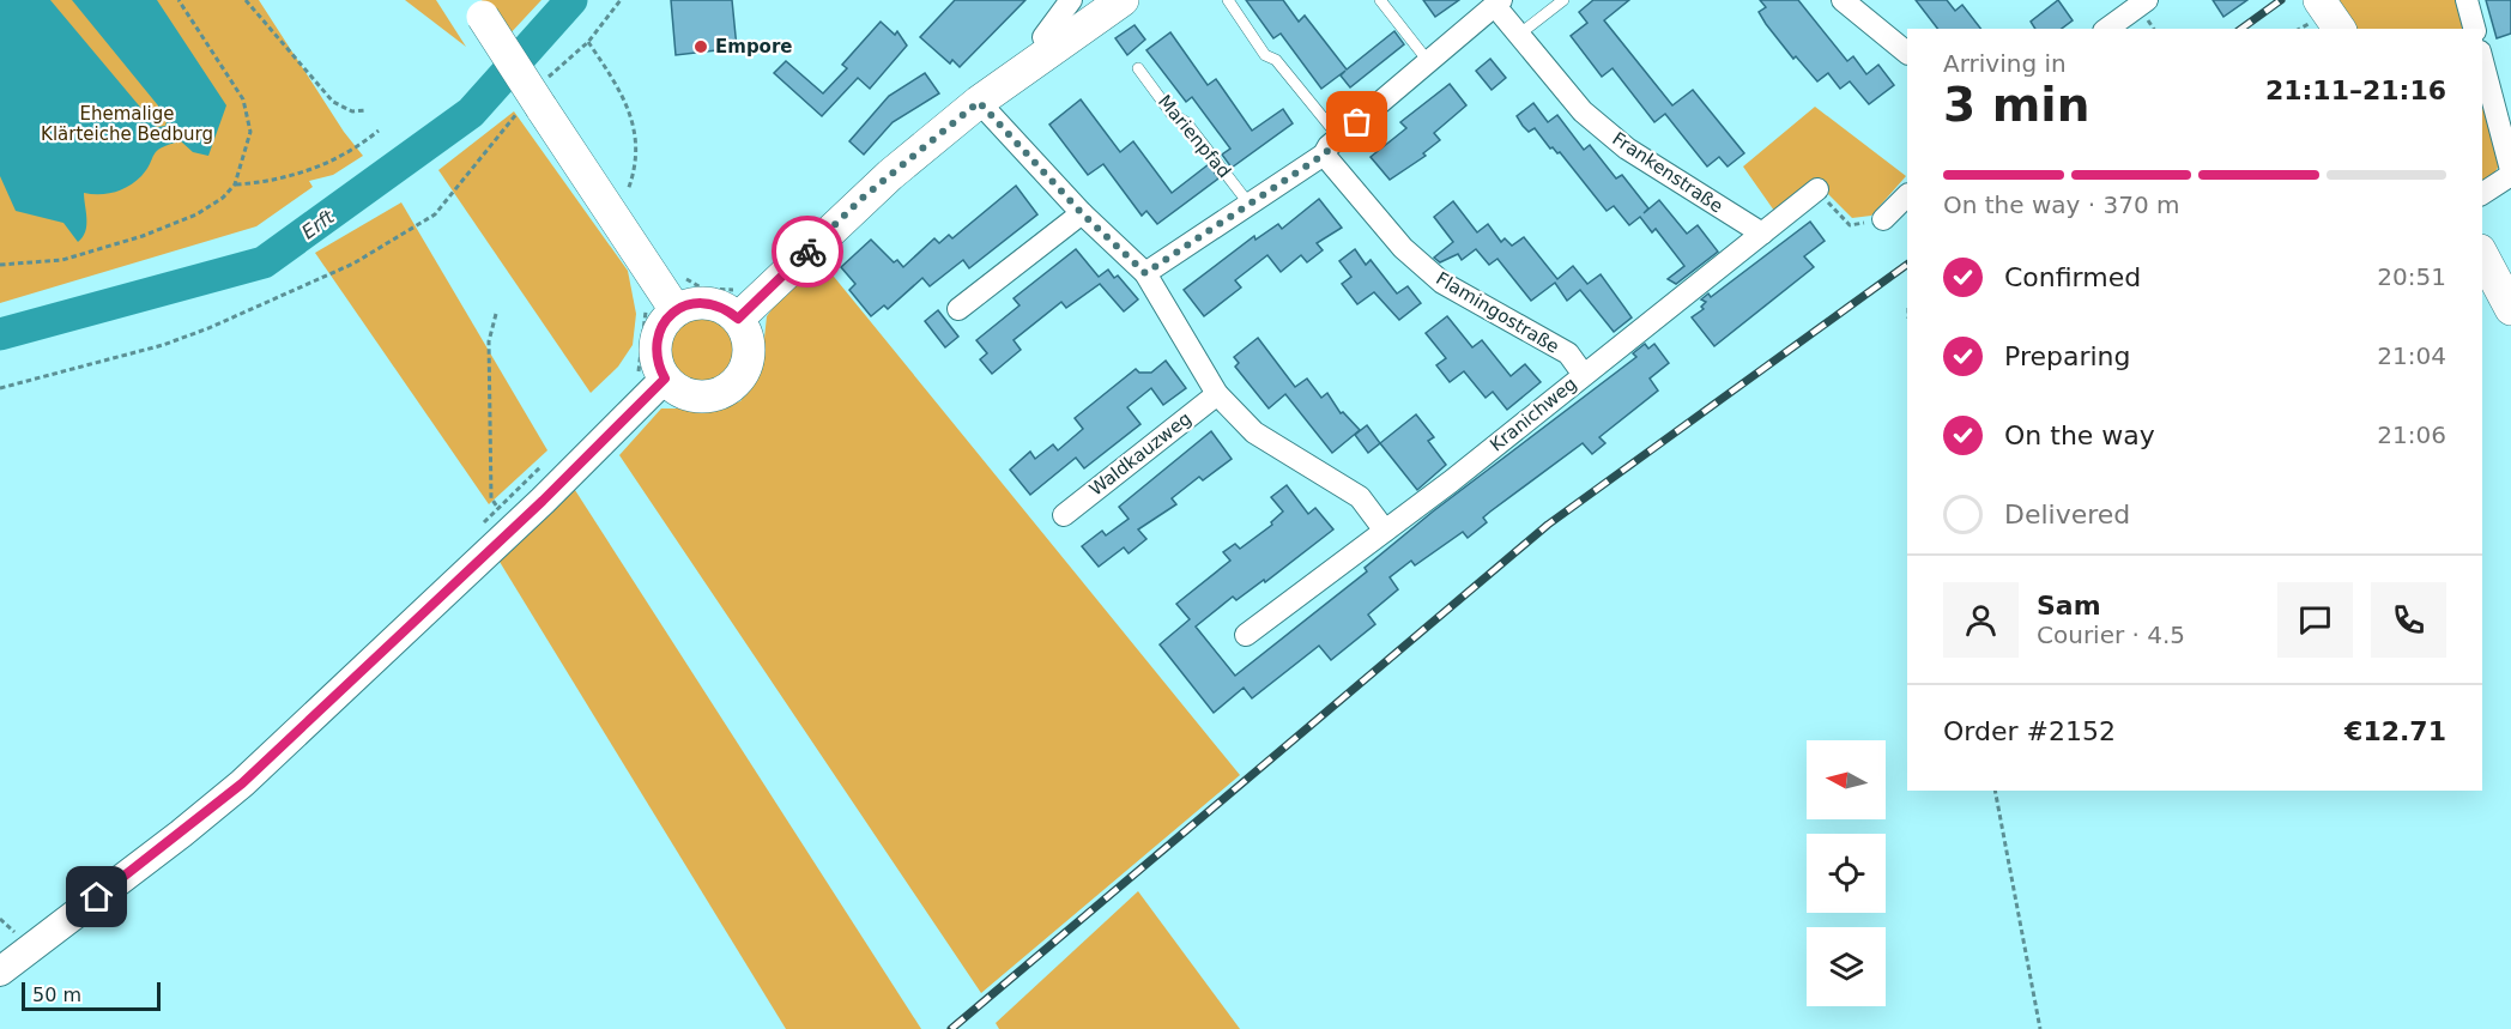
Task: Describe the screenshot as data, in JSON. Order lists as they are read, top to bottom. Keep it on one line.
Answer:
{"streets":{"street":["Frankenstraße","Flamingostraße","Kranichweg","Waldkauzweg"],"lane":["Marienpfad"]},"crossings":[["Frankenstraße","Kranichweg"],["Flamingostraße","Kranichweg"]],"water":["Erft"],"parks":["Ehemalige Klärteiche Bedburg"],"places":["Empore"],"scale_bar":"50 m","north":"left","page":{"heading":["3 min","Arriving in","21:11–21:16"],"panel":["Sam","Courier · 4.5","Order #2152","€12.71"],"bar":"On the way · 370 m","list":[["Confirmed","20:51"],["Preparing","21:04"],["On the way","21:06"],"Delivered"],"scale":"50 m"}}
